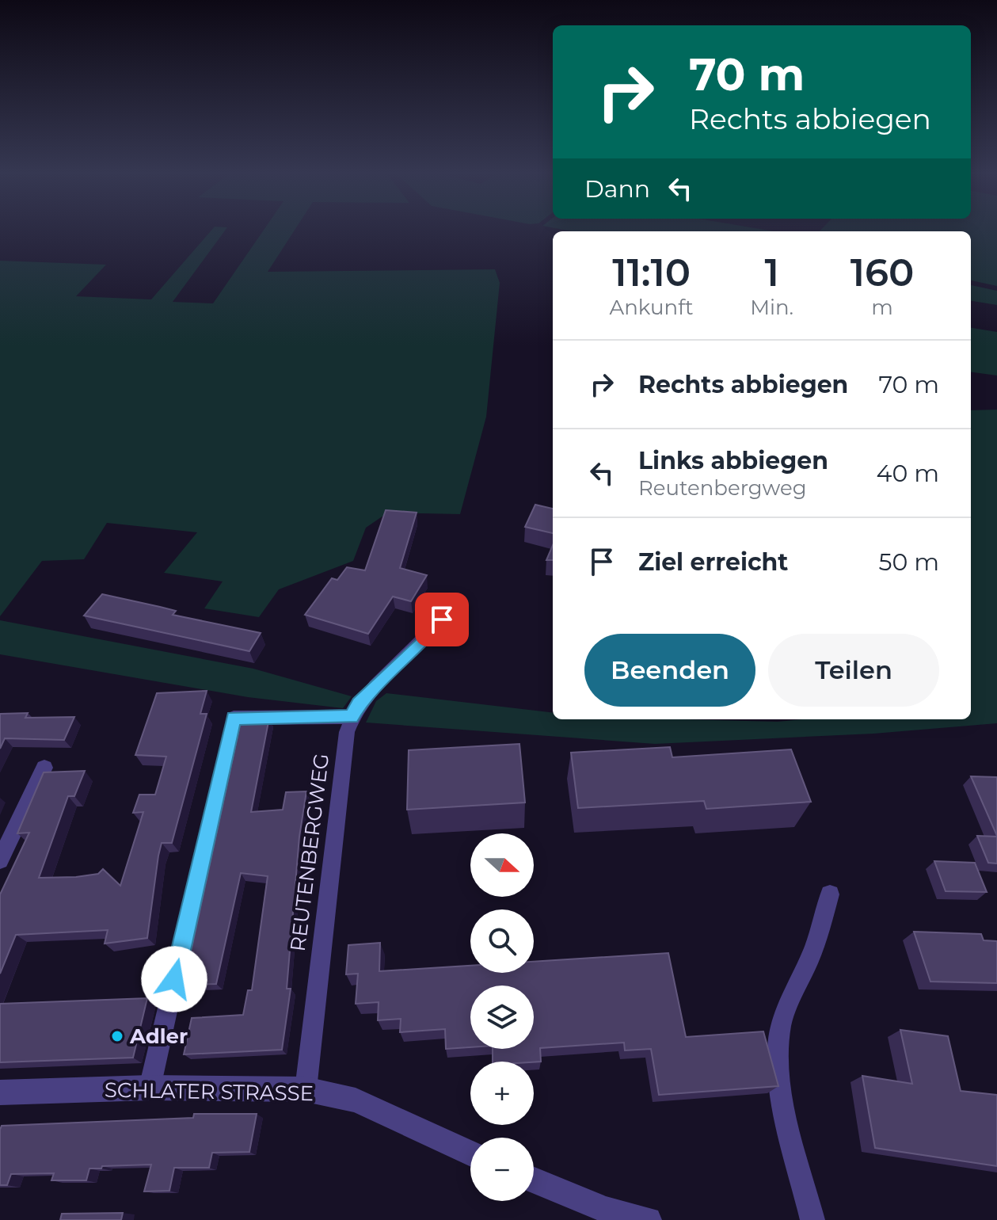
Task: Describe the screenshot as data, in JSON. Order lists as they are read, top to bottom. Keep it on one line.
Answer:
{"streets":{"street":["REUTENBERGWEG","SCHLATER STRASSE"]},"crossings":[["REUTENBERGWEG","SCHLATER STRASSE"]],"places":["Adler"],"north":"right","page":{"turn":["70 m","Rechts abbiegen"],"then":"Dann","eta":["11:10","Ankunft","1","Min.","160","m"],"list":[{"name":"Rechts abbiegen","value":"70 m"},{"name":"Links abbiegen","note":"Reutenbergweg","value":"40 m"},{"name":"Ziel erreicht","value":"50 m"}],"buttons":["Beenden","Teilen"],"map_buttons":["+","−"]}}
